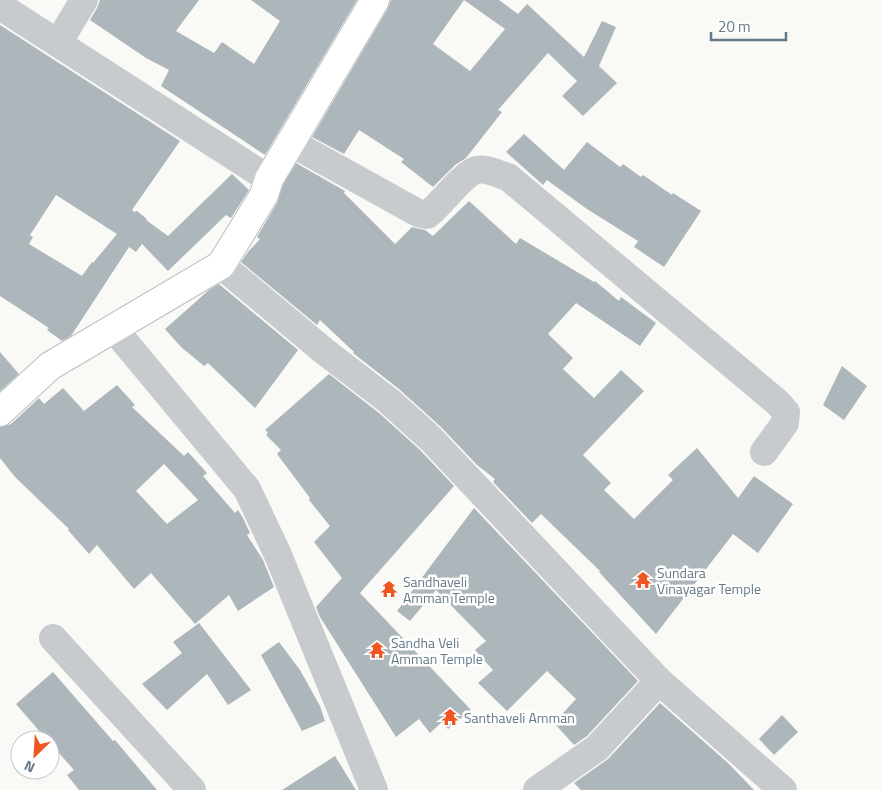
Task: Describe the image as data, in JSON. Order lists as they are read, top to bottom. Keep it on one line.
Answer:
{"places":{"temple":["Sundara Vinayagar Temple","Sandhaveli Amman Temple","Sandha Veli Amman Temple","Santhaveli Amman"]},"scale_bar":"20 m","north":"bottom left"}
